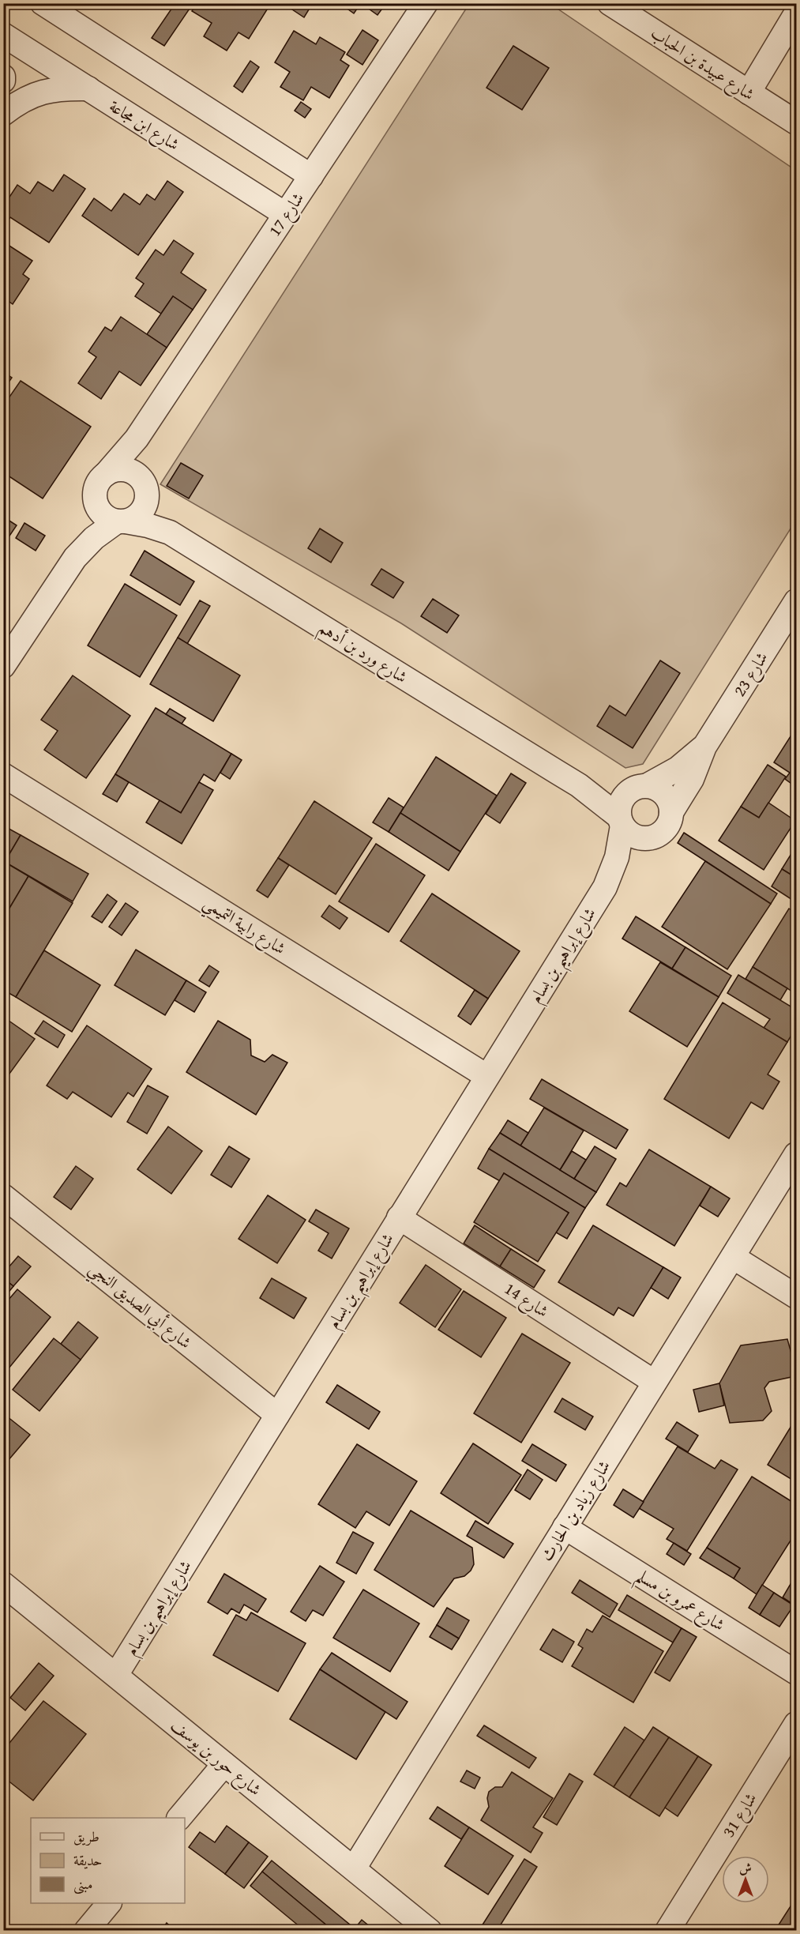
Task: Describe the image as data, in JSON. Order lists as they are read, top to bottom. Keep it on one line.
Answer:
{"streets":{"street":["شارع عبيدة بن الحباب","شارع ابن مجاعة","شارع 17","شارع ورد بن أدهم","شارع 23","شارع رابية التميمي","شارع إبراهيم بن بسام","شارع 14","شارع أبي الصديق النجي","شارع زياد بن الحارث","شارع عمرو بن مسلم","شارع حور بن يوسف","شارع 31"]},"crossings":[["شارع ابن مجاعة","شارع 17"],["شارع 17","شارع ورد بن أدهم"],["شارع ورد بن أدهم","شارع 23"],["شارع ورد بن أدهم","شارع إبراهيم بن بسام"],["شارع 23","شارع إبراهيم بن بسام"],["شارع رابية التميمي","شارع إبراهيم بن بسام"],["شارع إبراهيم بن بسام","شارع 14"],["شارع إبراهيم بن بسام","شارع أبي الصديق النجي"],["شارع إبراهيم بن بسام","شارع حور بن يوسف"],["شارع 14","شارع زياد بن الحارث"],["شارع زياد بن الحارث","شارع عمرو بن مسلم"],["شارع زياد بن الحارث","شارع حور بن يوسف"]],"legend":["طريق","حديقة","مبنى"],"north":"top"}
